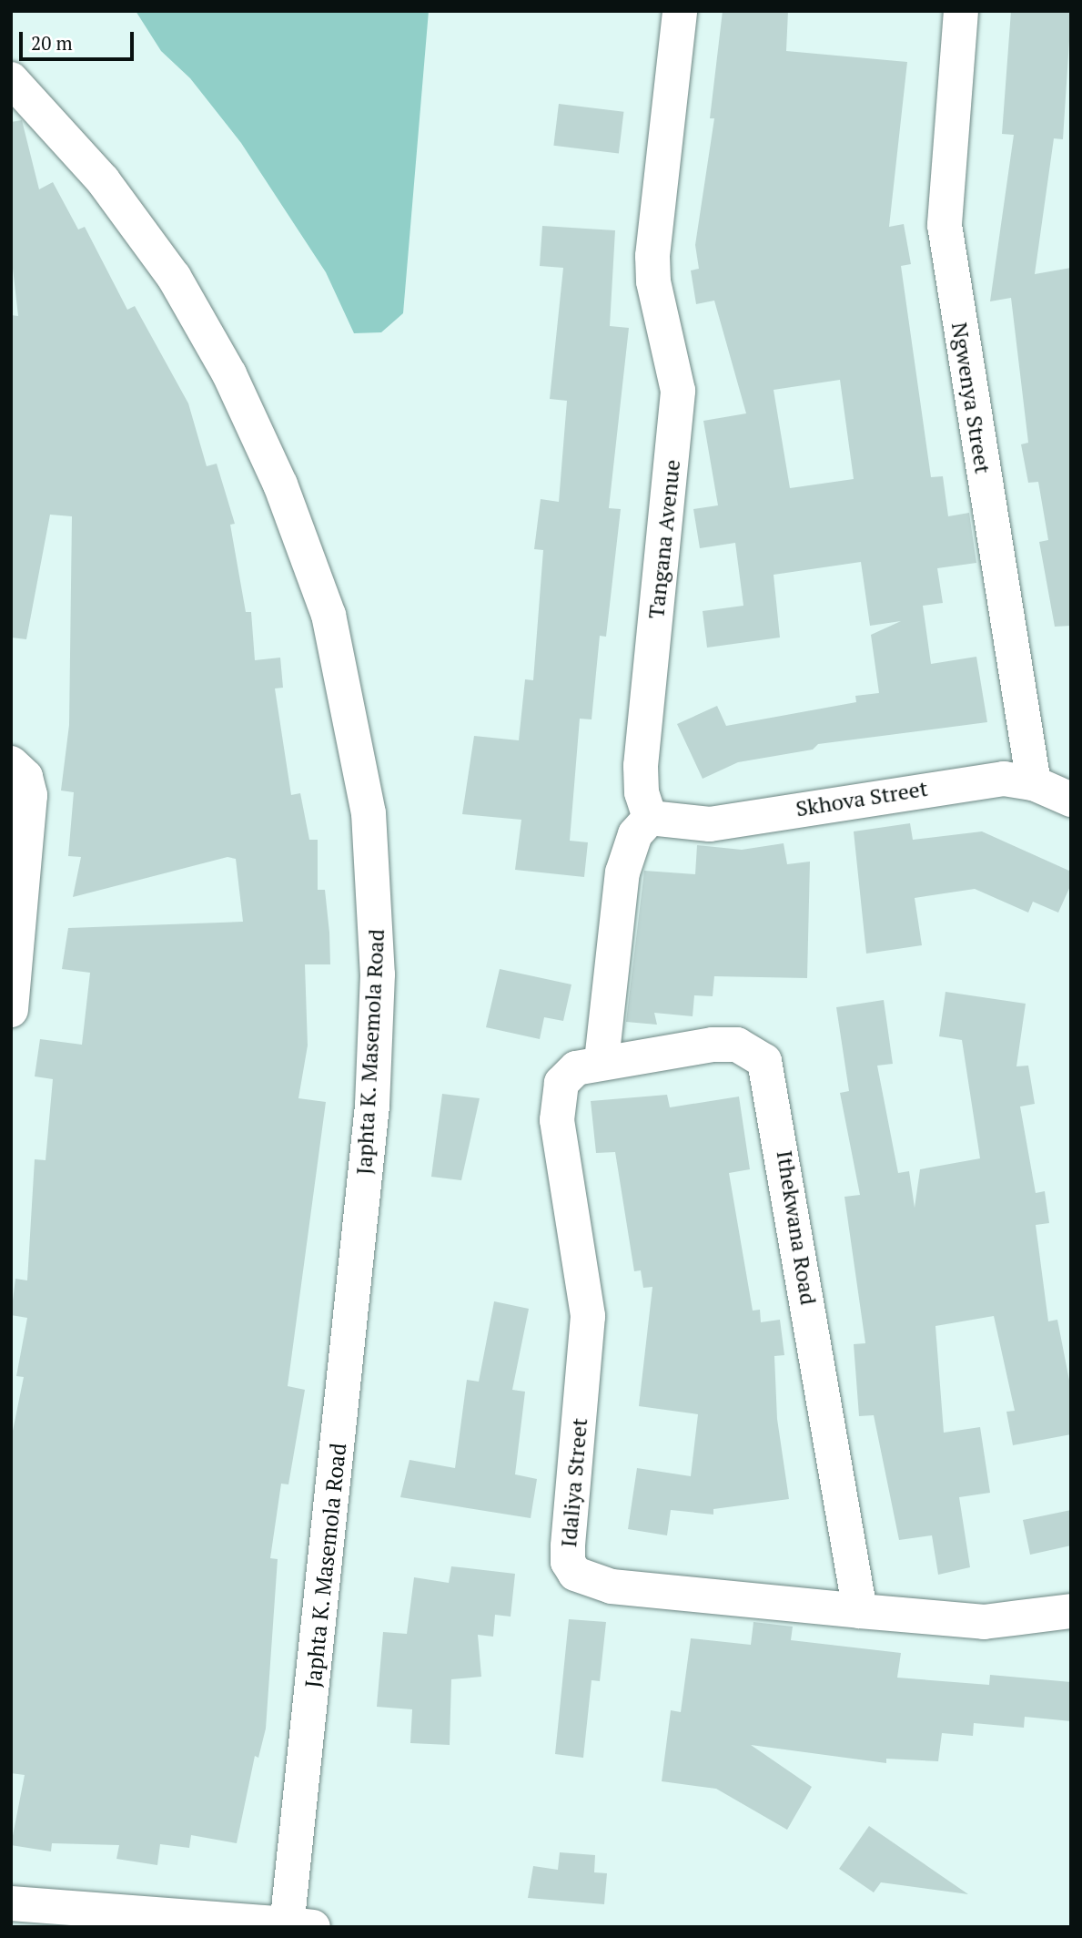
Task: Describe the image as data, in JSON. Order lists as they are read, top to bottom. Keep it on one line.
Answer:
{"streets":{"street":["Ngwenya Street","Tangana Avenue","Skhova Street","Japhta K. Masemola Road","Ithekwana Road","Idaliya Street"]},"crossings":[["Ngwenya Street","Skhova Street"],["Tangana Avenue","Skhova Street"],["Ithekwana Road","Idaliya Street"]],"scale_bar":"20 m"}
